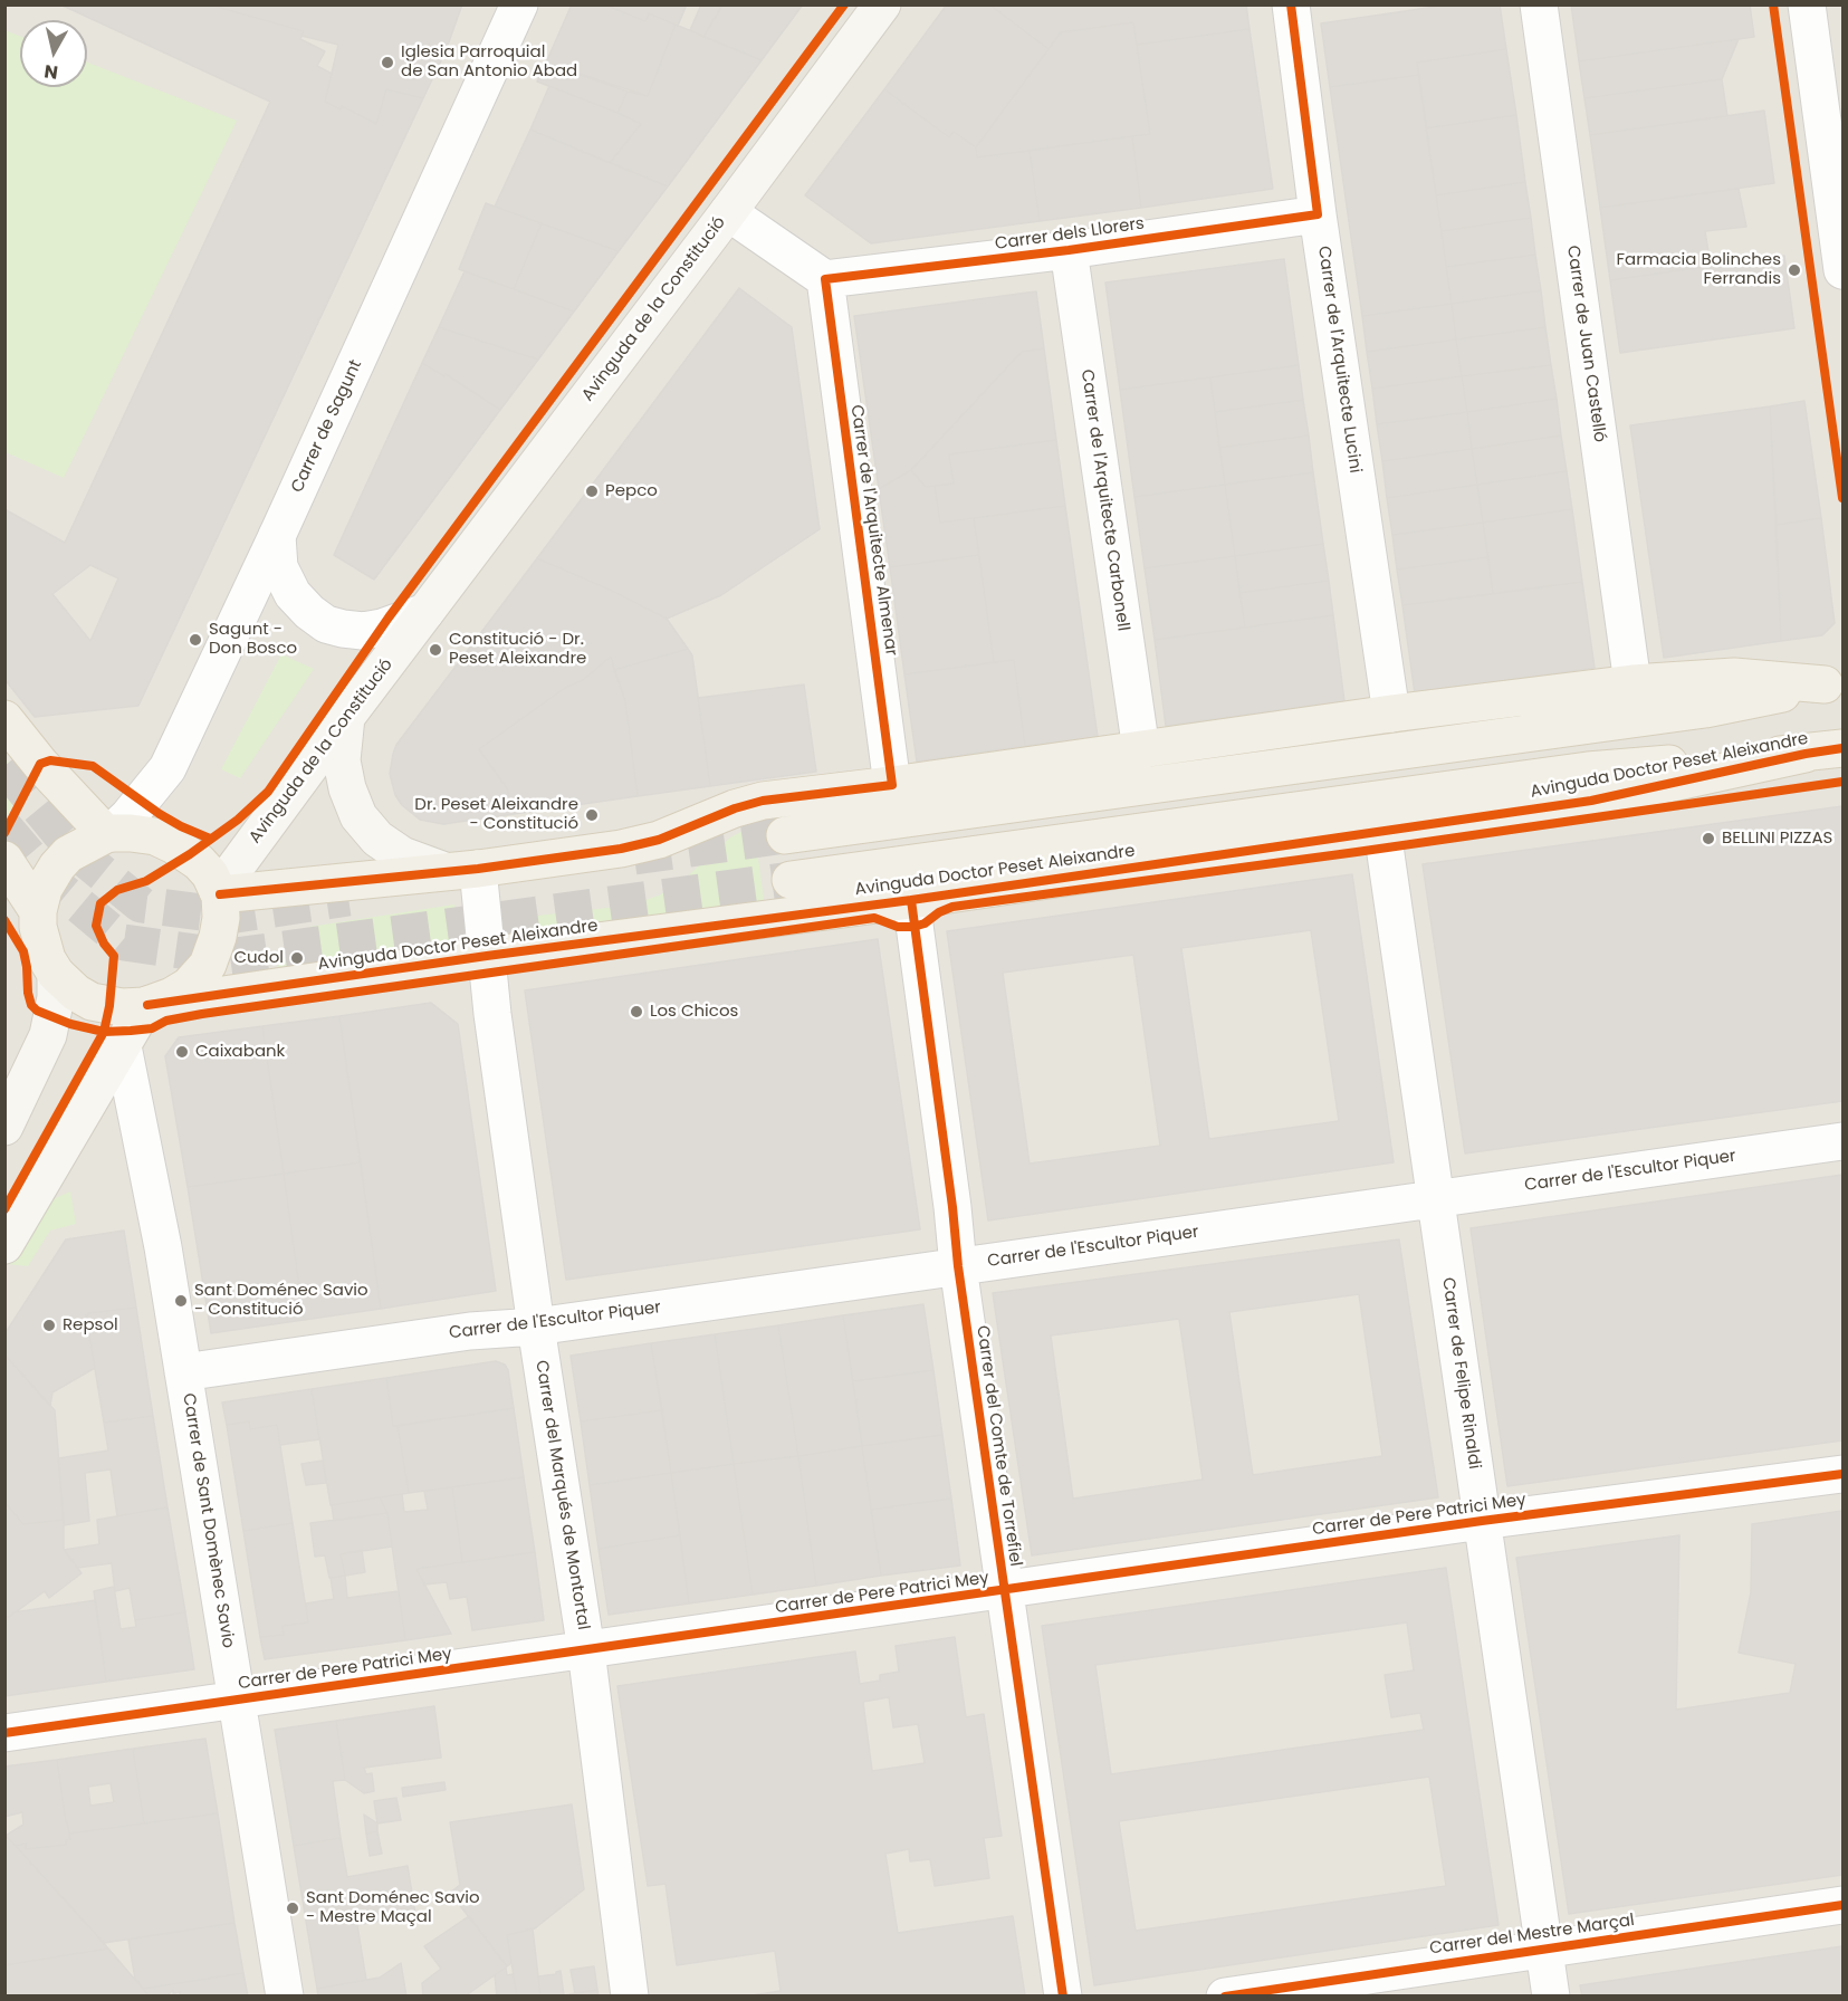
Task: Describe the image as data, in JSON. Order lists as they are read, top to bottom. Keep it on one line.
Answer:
{"streets":{"main road":["Avinguda de la Constitució","Avinguda Doctor Peset Aleixandre"],"street":["Carrer dels Llorers","Carrer de Juan Castelló","Carrer de l'Arquitecte Lucini","Carrer de Sagunt","Carrer de l'Arquitecte Carbonell","Carrer de l'Arquitecte Almenar","Carrer de l'Escultor Piquer","Carrer de Felipe Rinaldi","Carrer del Comte de Torrefiel","Carrer del Marqués de Montortal","Carrer de Pere Patrici Mey","Carrer de Sant Domènec Savio","Carrer del Mestre Marçal"]},"crossings":[["Carrer dels Llorers","Carrer de l'Arquitecte Lucini"],["Carrer dels Llorers","Carrer de l'Arquitecte Carbonell"],["Carrer dels Llorers","Carrer de l'Arquitecte Almenar"],["Avinguda de la Constitució","Carrer de Sagunt"],["Avinguda de la Constitució","Avinguda Doctor Peset Aleixandre"],["Carrer de Sagunt","Avinguda Doctor Peset Aleixandre"],["Avinguda Doctor Peset Aleixandre","Carrer de Felipe Rinaldi"],["Avinguda Doctor Peset Aleixandre","Carrer del Comte de Torrefiel"],["Avinguda Doctor Peset Aleixandre","Carrer del Marqués de Montortal"],["Carrer de l'Escultor Piquer","Carrer de Felipe Rinaldi"],["Carrer de l'Escultor Piquer","Carrer del Comte de Torrefiel"],["Carrer de l'Escultor Piquer","Carrer del Marqués de Montortal"],["Carrer de l'Escultor Piquer","Carrer de Sant Domènec Savio"],["Carrer de Felipe Rinaldi","Carrer de Pere Patrici Mey"],["Carrer de Felipe Rinaldi","Carrer del Mestre Marçal"],["Carrer del Comte de Torrefiel","Carrer de Pere Patrici Mey"],["Carrer del Marqués de Montortal","Carrer de Pere Patrici Mey"],["Carrer de Pere Patrici Mey","Carrer de Sant Domènec Savio"]],"places":["Iglesia Parroquial de San Antonio Abad","Farmacia Bolinches Ferrandis","Pepco","Sagunt - Don Bosco","Constitució - Dr. Peset Aleixandre","Dr. Peset Aleixandre - Constitució","BELLINI PIZZAS","Cudol","Los Chicos","Caixabank","Sant Doménec Savio - Constitució","Repsol","Sant Doménec Savio - Mestre Maçal"],"north":"bottom"}
